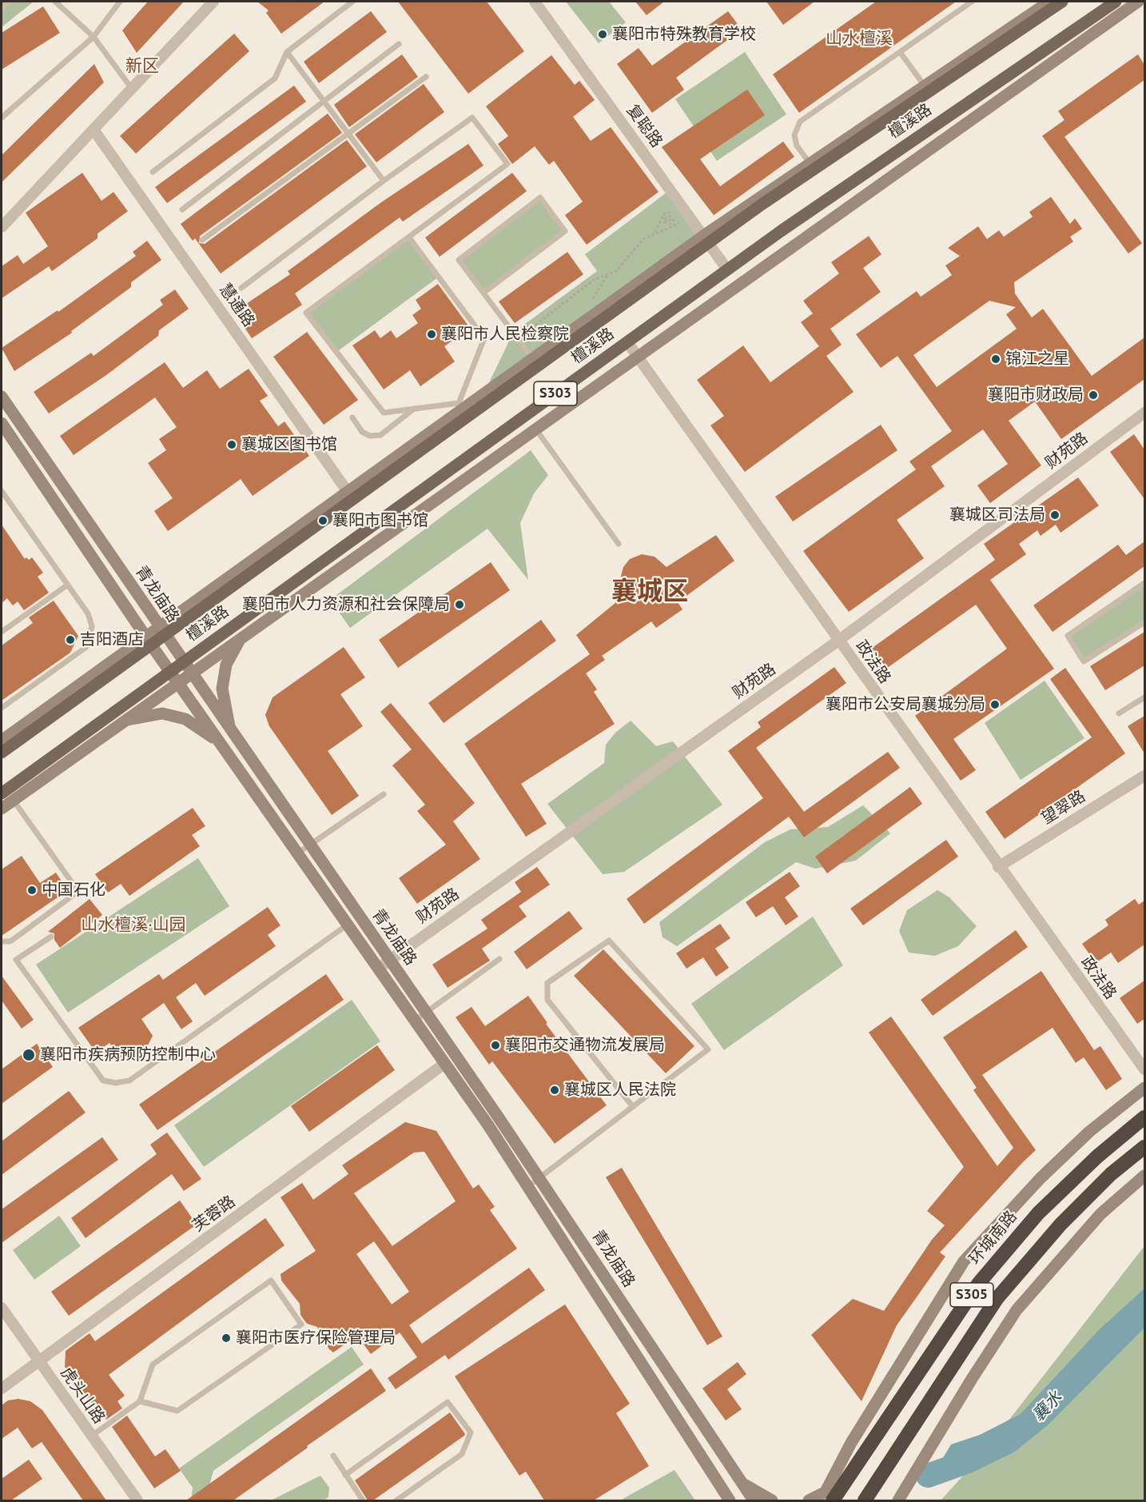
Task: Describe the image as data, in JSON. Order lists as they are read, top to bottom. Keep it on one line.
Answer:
{"streets":{"highway":["环城南路","S305"],"main road":["檀溪路","S303"],"street":["复聪路","慧通路","财苑路","青龙庙路","政法路","望翠路","芙蓉路","虎头山路"]},"crossings":[["檀溪路","复聪路"],["檀溪路","慧通路"],["檀溪路","青龙庙路"],["檀溪路","政法路"],["财苑路","青龙庙路"],["财苑路","政法路"],["青龙庙路","芙蓉路"],["政法路","望翠路"],["芙蓉路","虎头山路"]],"districts":["山水檀溪","新区","襄城区","山水檀溪·山园"],"water":["襄水"],"places":["襄阳市特殊教育学校","襄阳市人民检察院","锦江之星","襄阳市财政局","襄城区图书馆","襄城区司法局","襄阳市图书馆","襄阳市人力资源和社会保障局","吉阳酒店","襄阳市公安局襄城分局","中国石化","襄阳市交通物流发展局","襄阳市疾病预防控制中心","襄城区人民法院","襄阳市医疗保险管理局"]}
